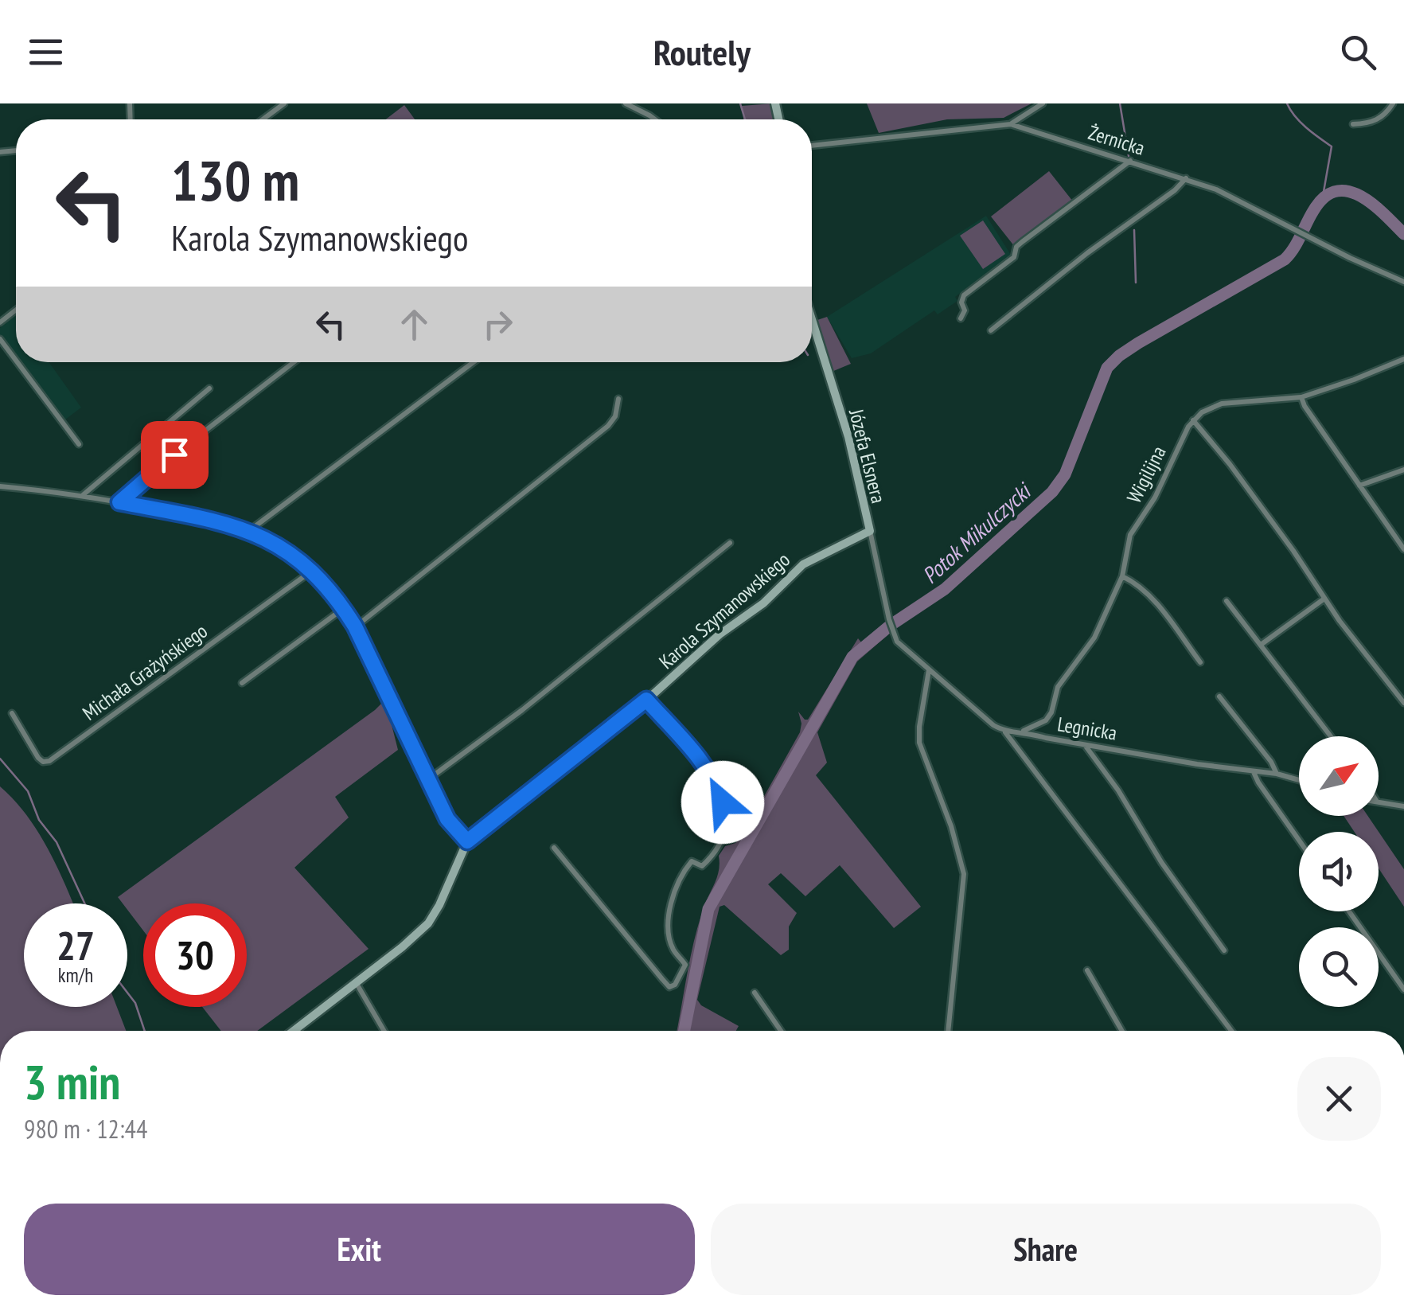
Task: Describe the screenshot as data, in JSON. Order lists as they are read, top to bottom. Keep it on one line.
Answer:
{"streets":{"street":["Żernicka","Józefa Elsnera","Wigilijna","Karola Szymanowskiego","Michała Grażyńskiego","Legnicka"]},"crossings":[["Józefa Elsnera","Karola Szymanowskiego"],["Wigilijna","Legnicka"]],"water":["Potok Mikulczycki"],"north":"top right","page":{"header":"Routely","turn":["130 m","Karola Szymanowskiego"],"speed":"27 km/h","limit":"30","heading":["3 min","980 m · 12:44"],"buttons":["Exit","Share"]}}
